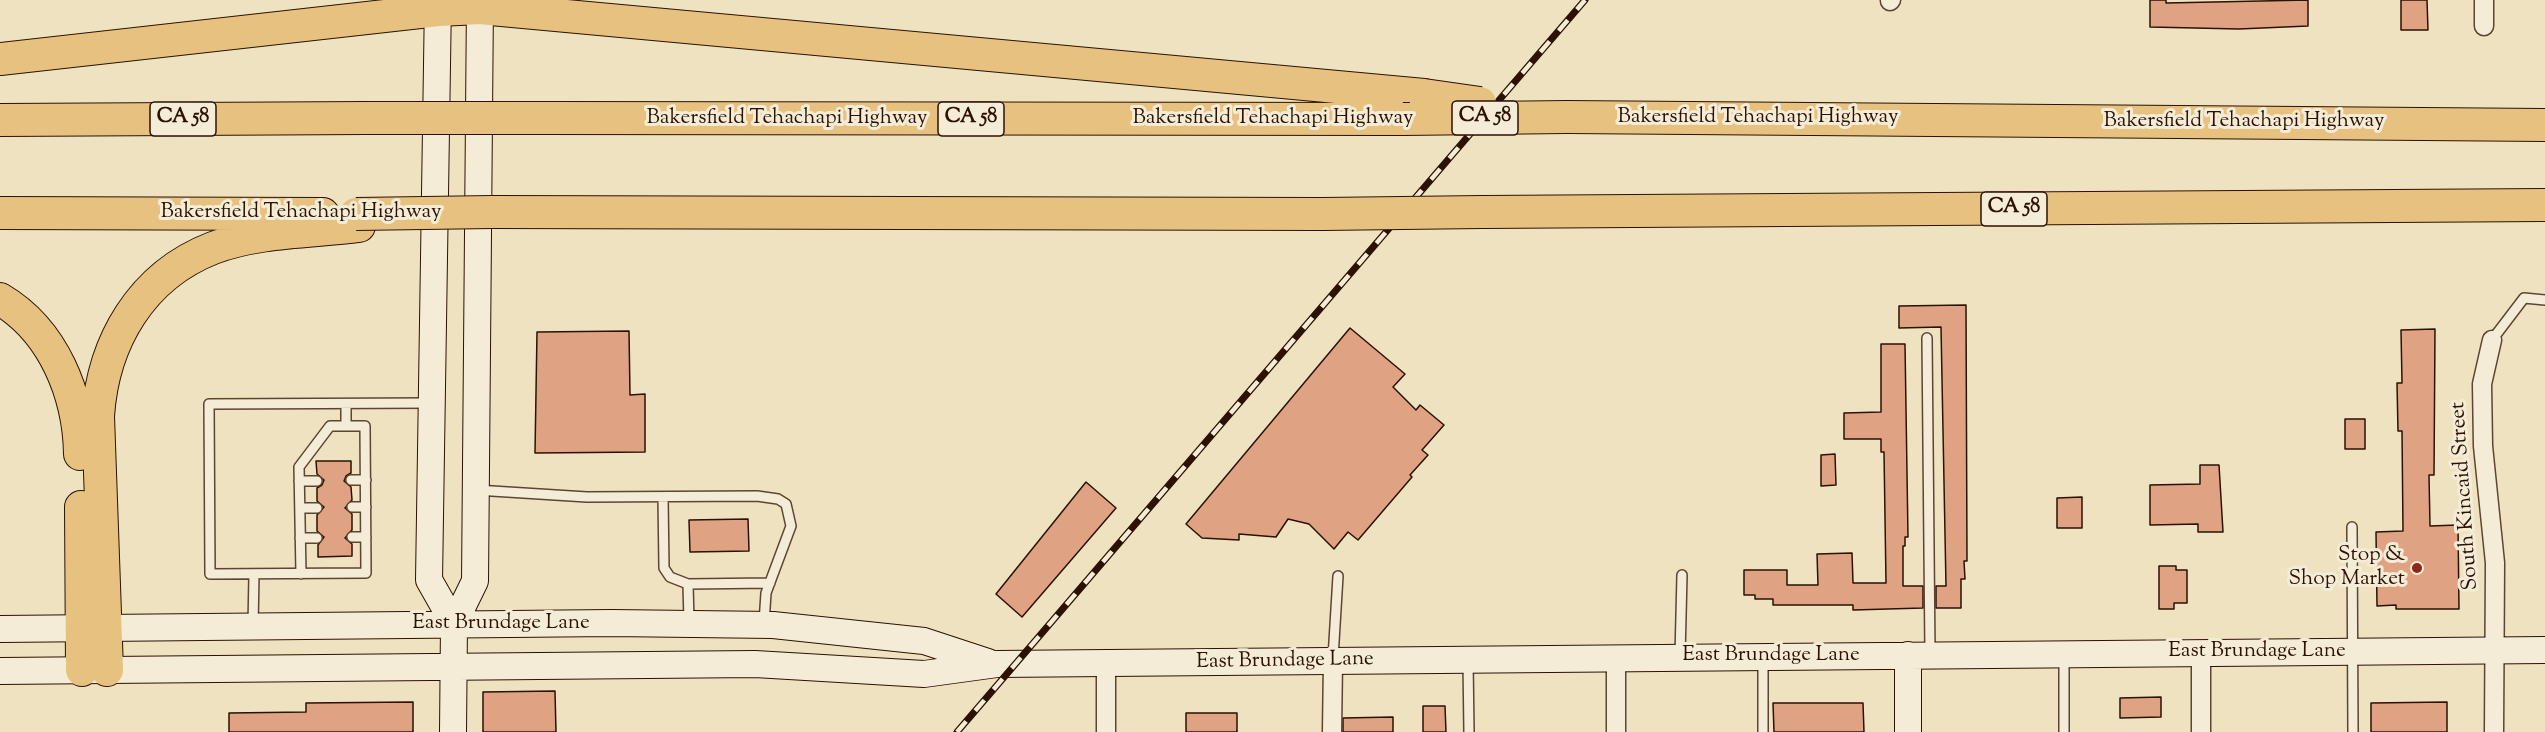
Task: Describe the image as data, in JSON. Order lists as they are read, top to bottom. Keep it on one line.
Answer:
{"streets":{"highway":["CA 58","Bakersfield Tehachapi Highway"],"main road":["East Brundage Lane"],"street":["South Kincaid Street"]},"crossings":[["CA 58","Bakersfield Tehachapi Highway"],["South Kincaid Street","East Brundage Lane"]],"places":["Stop & Shop Market"]}
